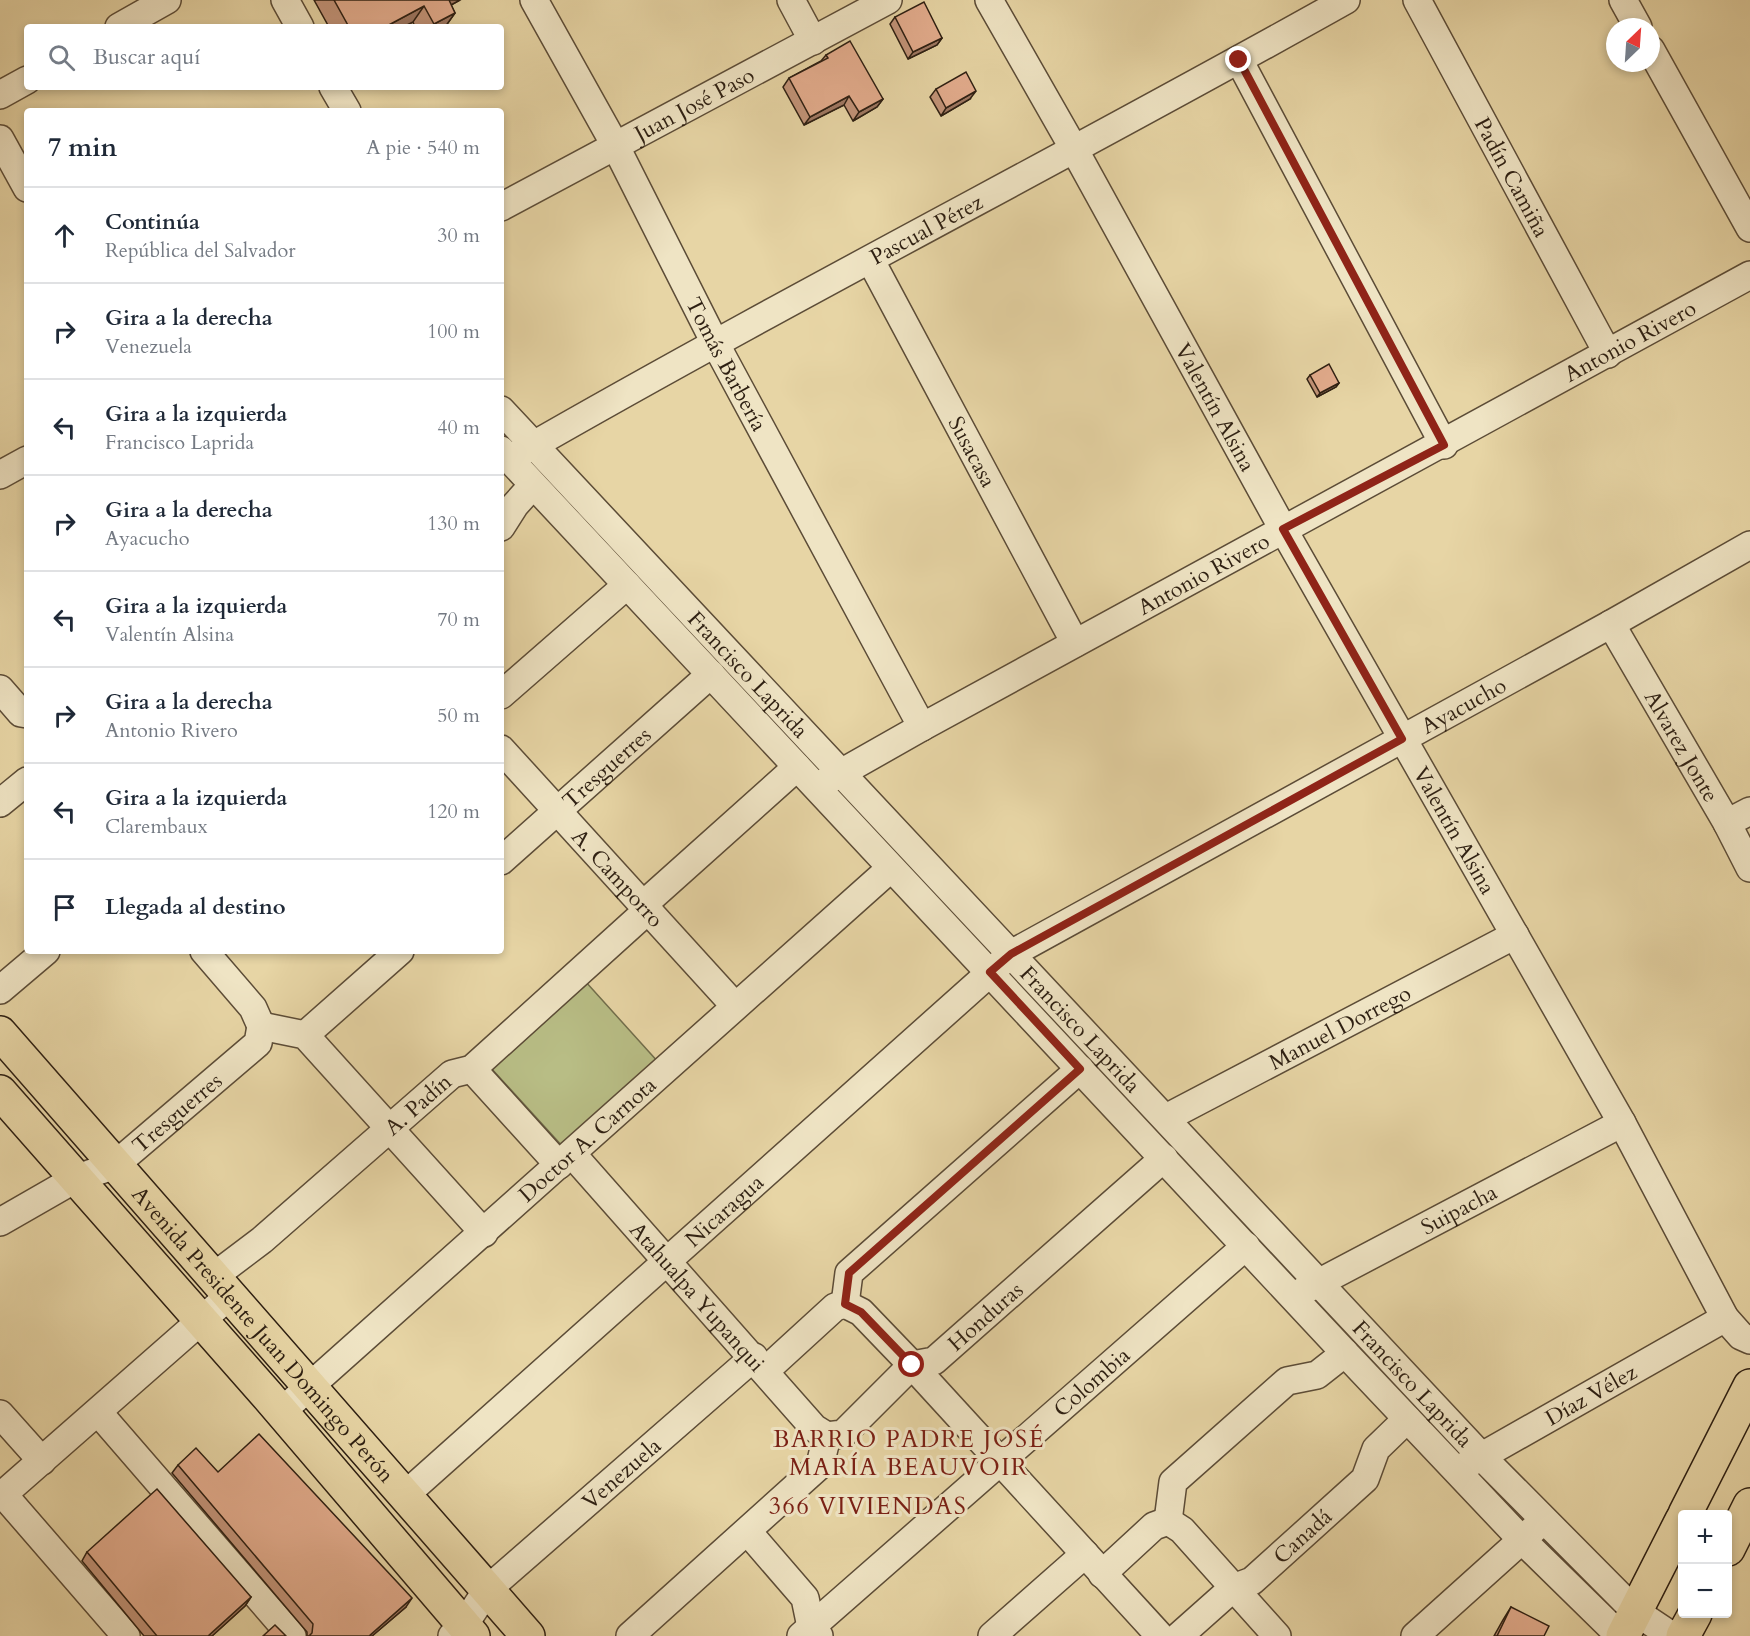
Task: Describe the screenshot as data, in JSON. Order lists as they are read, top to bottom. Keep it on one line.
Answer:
{"streets":{"main road":["Avenida Presidente Juan Domingo Perón"],"street":["Juan José Paso","Padín Camiña","Pascual Pérez","Antonio Rivero","Tomás Barbería","Valentín Alsina","Susacasa","Francisco Laprida","Ayacucho","Alvarez Jonte","Tresguerres","A. Camporro","Manuel Dorrego","A. Padín","Doctor A. Carnota","Suipacha","Nicaragua","Atahualpa Yupanqui","Honduras","Colombia","Díaz Vélez","Venezuela","Canadá"]},"crossings":[["Juan José Paso","Tomás Barbería"],["Padín Camiña","Antonio Rivero"],["Pascual Pérez","Tomás Barbería"],["Pascual Pérez","Valentín Alsina"],["Pascual Pérez","Susacasa"],["Pascual Pérez","Francisco Laprida"],["Antonio Rivero","Tomás Barbería"],["Antonio Rivero","Valentín Alsina"],["Antonio Rivero","Susacasa"],["Antonio Rivero","Francisco Laprida"],["Valentín Alsina","Ayacucho"],["Valentín Alsina","Manuel Dorrego"],["Valentín Alsina","Suipacha"],["Valentín Alsina","Díaz Vélez"],["Francisco Laprida","Ayacucho"],["Francisco Laprida","Tresguerres"],["Francisco Laprida","Manuel Dorrego"],["Francisco Laprida","A. Padín"],["Francisco Laprida","Doctor A. Carnota"],["Francisco Laprida","Suipacha"],["Francisco Laprida","Nicaragua"],["Francisco Laprida","Honduras"],["Francisco Laprida","Colombia"],["Francisco Laprida","Díaz Vélez"],["Francisco Laprida","Canadá"],["Ayacucho","Alvarez Jonte"],["Ayacucho","Nicaragua"],["Tresguerres","A. Camporro"],["Tresguerres","Avenida Presidente Juan Domingo Perón"],["A. Camporro","A. Padín"],["A. Camporro","Doctor A. Carnota"],["A. Padín","Atahualpa Yupanqui"],["A. Padín","Avenida Presidente Juan Domingo Perón"],["Doctor A. Carnota","Atahualpa Yupanqui"],["Doctor A. Carnota","Avenida Presidente Juan Domingo Perón"],["Nicaragua","Atahualpa Yupanqui"],["Nicaragua","Avenida Presidente Juan Domingo Perón"],["Atahualpa Yupanqui","Honduras"],["Atahualpa Yupanqui","Venezuela"],["Avenida Presidente Juan Domingo Perón","Venezuela"]],"districts":["BARRIO PADRE JOSÉ MARÍA BEAUVOIR","366 VIVIENDAS"],"north":"top right","page":{"search":"Buscar aquí","heading":["7 min","A pie · 540 m"],"list":[["Continúa","República del Salvador","30 m"],["Gira a la derecha","Venezuela","100 m"],["Gira a la izquierda","Francisco Laprida","40 m"],["Gira a la derecha","Ayacucho","130 m"],["Gira a la izquierda","Valentín Alsina","70 m"],["Gira a la derecha","Antonio Rivero","50 m"],["Gira a la izquierda","Clarembaux","120 m"],"Llegada al destino"],"map_buttons":["+","−"]}}
